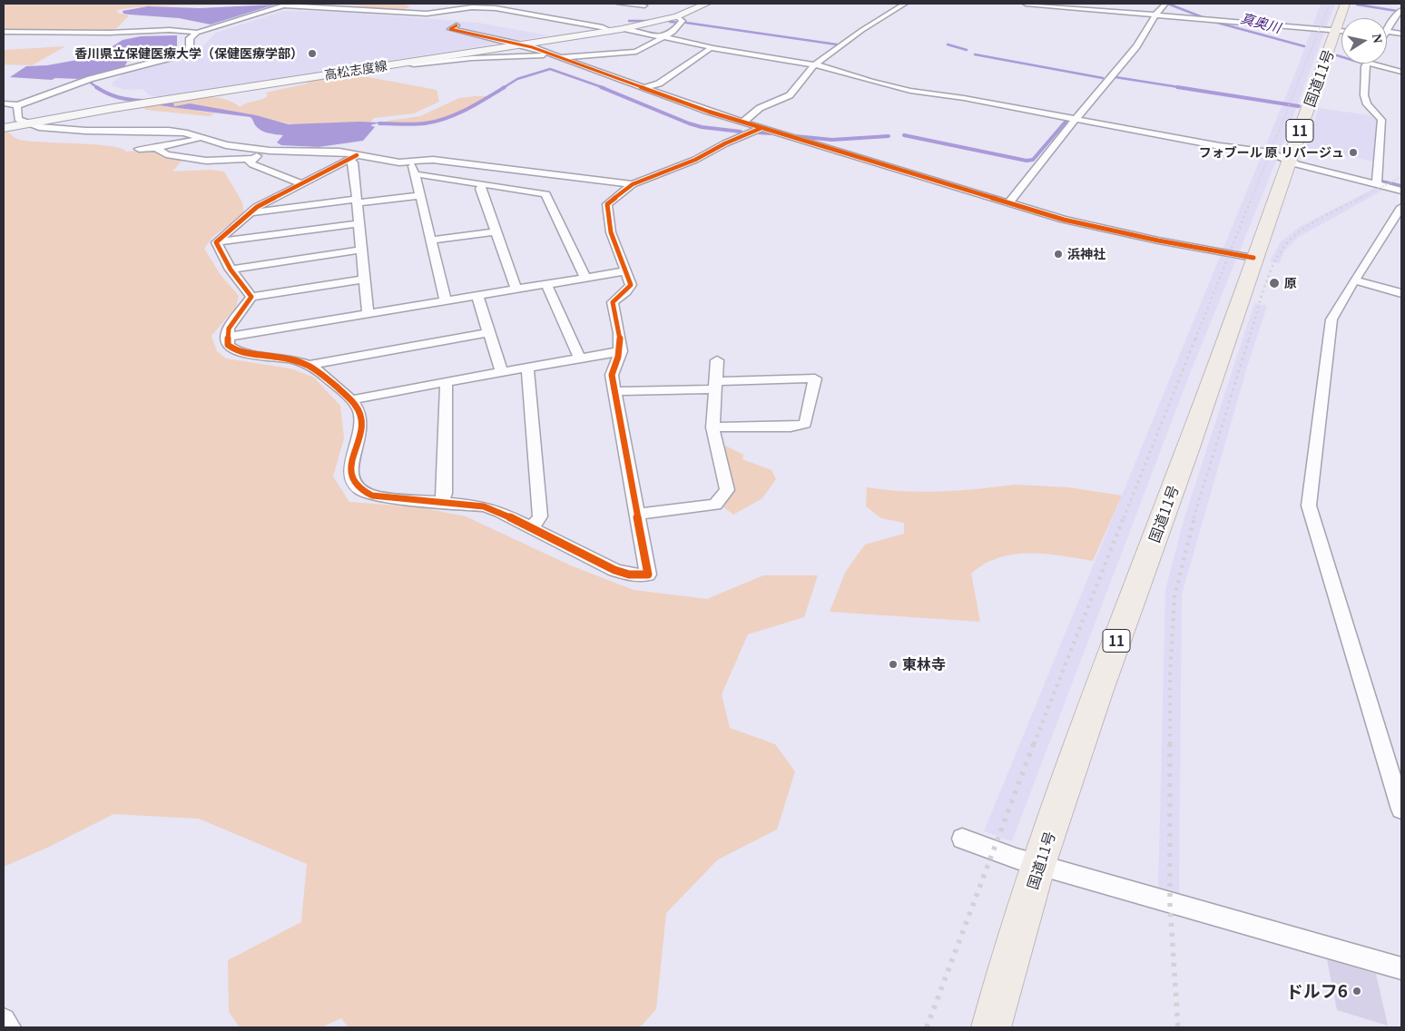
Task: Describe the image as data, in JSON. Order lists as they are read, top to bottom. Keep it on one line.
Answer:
{"streets":{"highway":["国道11号","11"],"main road":["高松志度線"]},"water":["真奥川"],"places":["香川県立保健医療大学（保健医療学部）","フォブール 原 リバージュ","浜神社","原","東林寺","ドルフ6"],"north":"right"}
